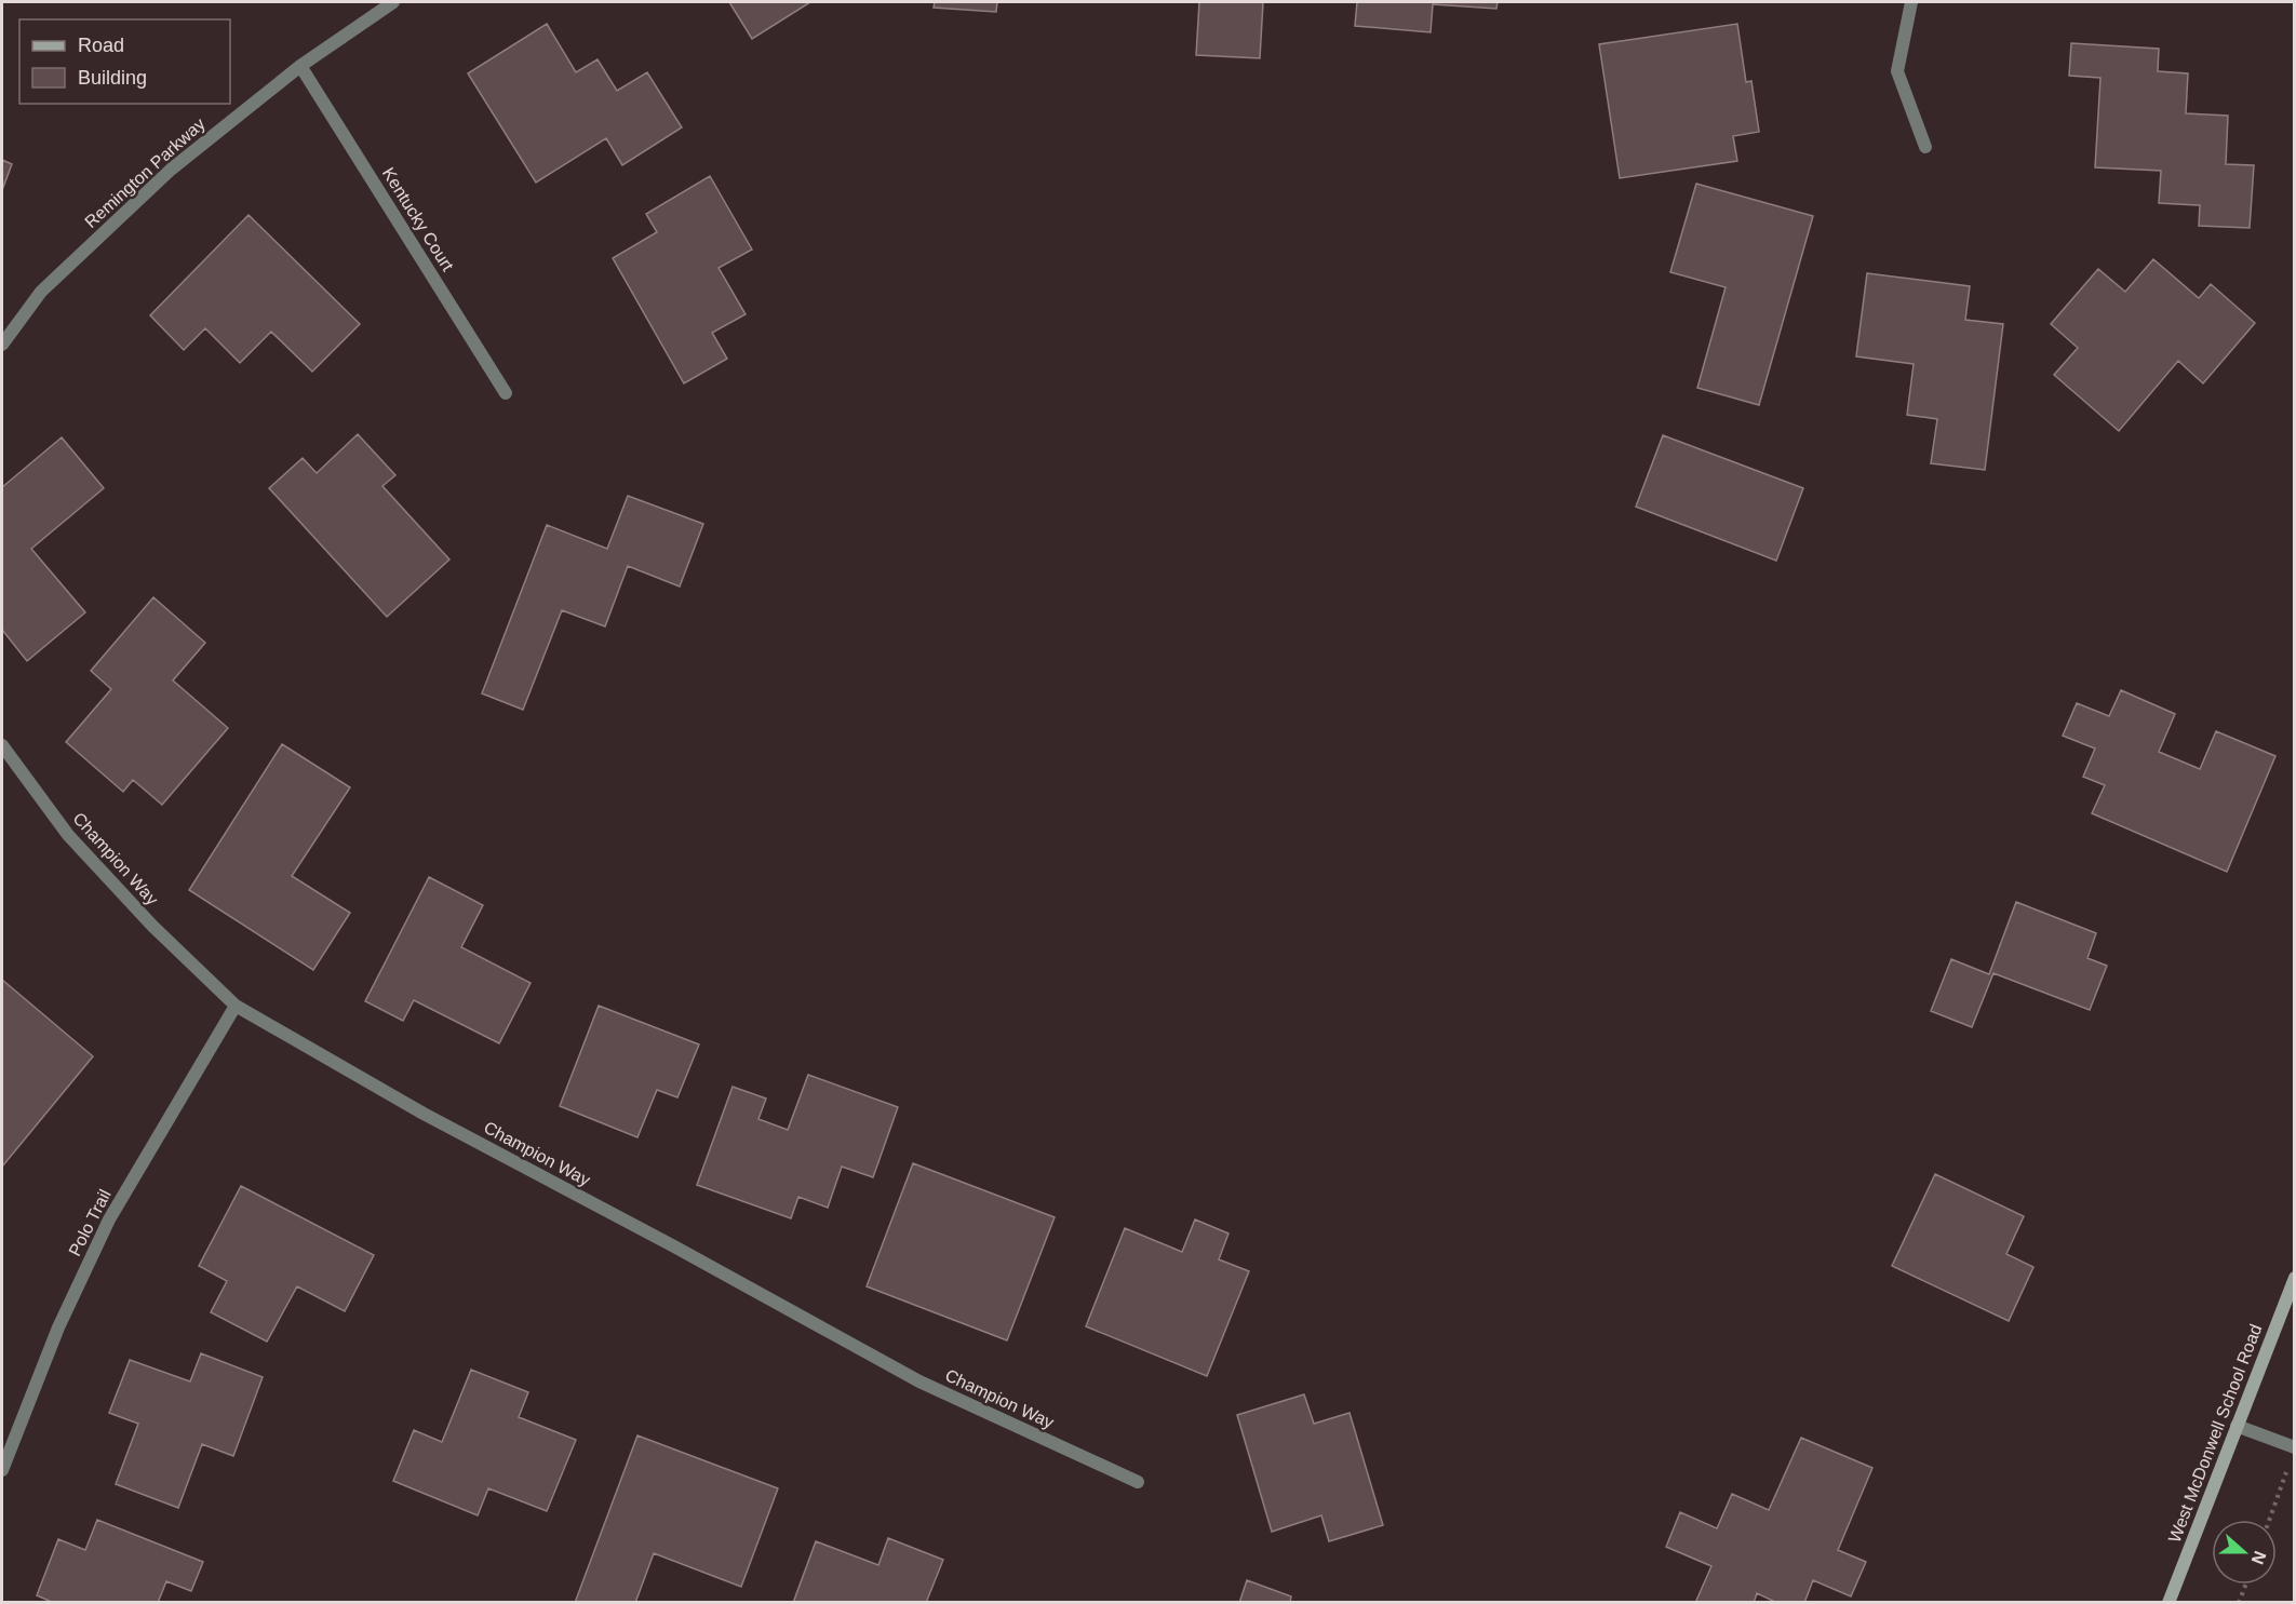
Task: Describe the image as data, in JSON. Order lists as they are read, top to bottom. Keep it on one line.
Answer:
{"streets":{"main road":["West McDonwell School Road"],"street":["Remington Parkway","Kentucky Court","Champion Way","Polo Trail"]},"crossings":[["Remington Parkway","Kentucky Court"],["Champion Way","Polo Trail"]],"legend":["Road","Building"],"north":"right"}
